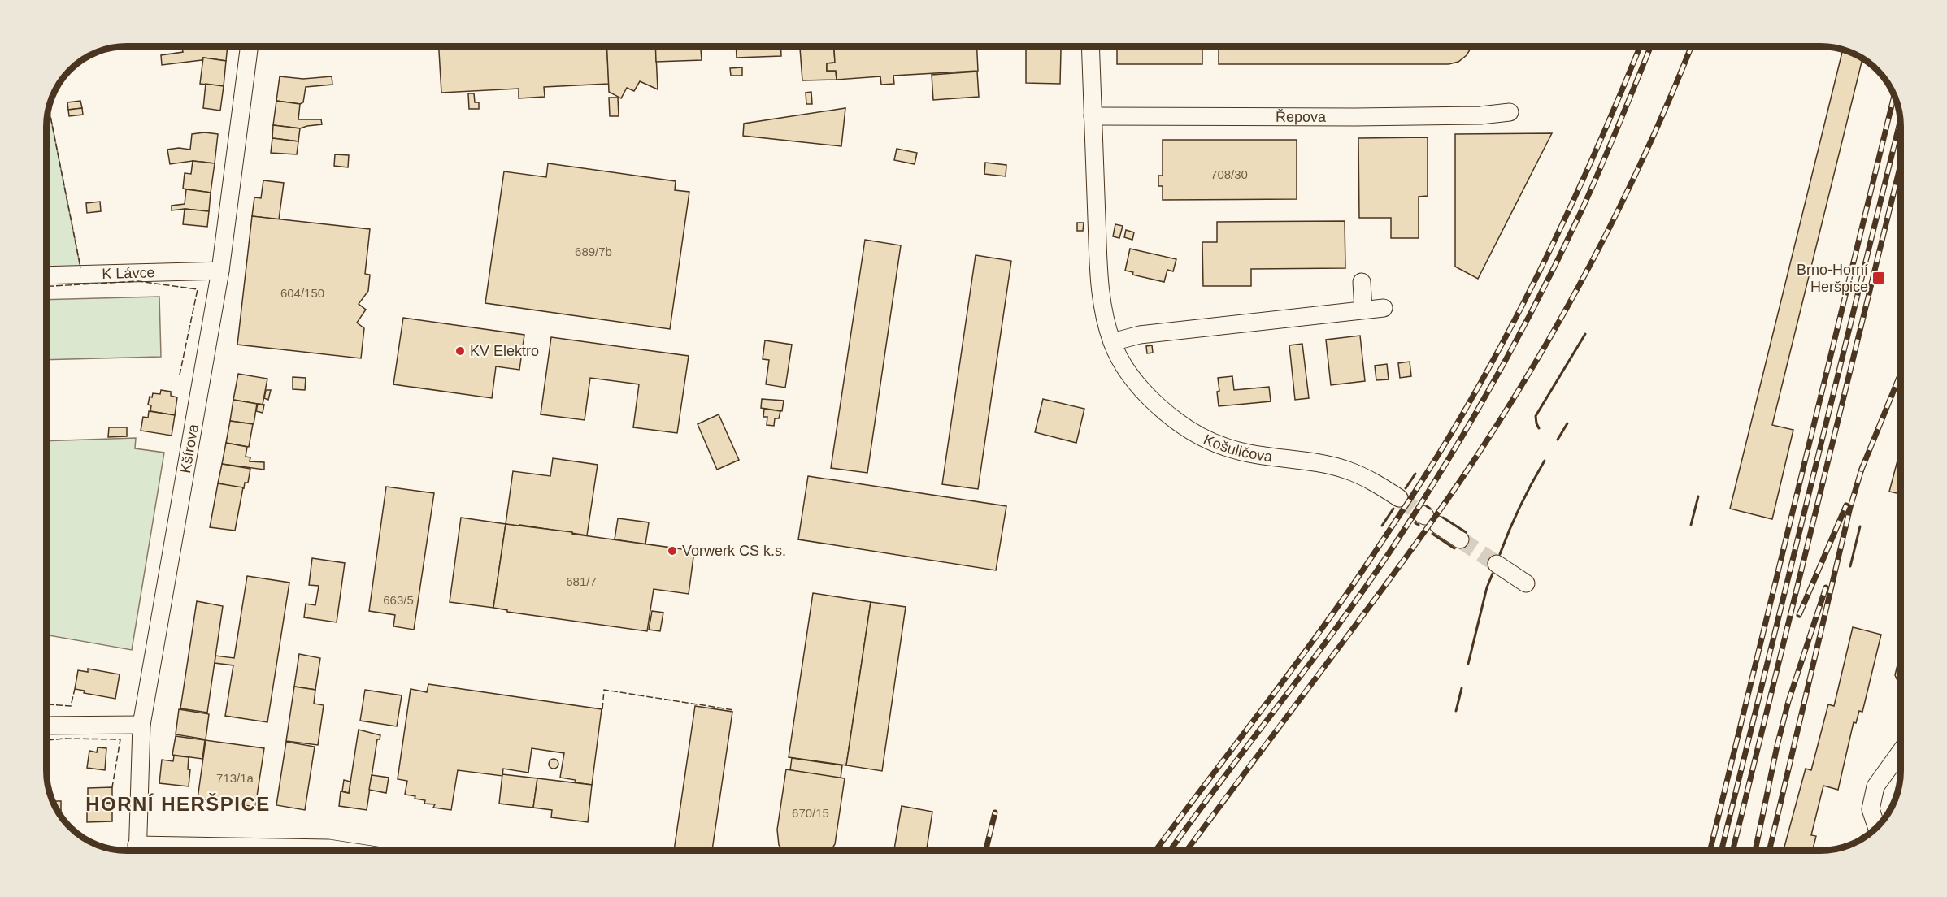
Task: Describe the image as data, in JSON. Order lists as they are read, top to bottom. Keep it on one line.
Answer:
{"streets":{"street":["Řepova","K Lávce","Košuličova","Kšírova"]},"crossings":[["Řepova","Košuličova"],["K Lávce","Kšírova"]],"districts":["HORNÍ HERŠPICE"],"places":{"transit":["Brno-Horní Heršpice"],"other":["KV Elektro","Vorwerk CS k.s."]},"house_numbers":["708/30","689/7b","604/150","681/7","663/5","713/1a","670/15"]}
